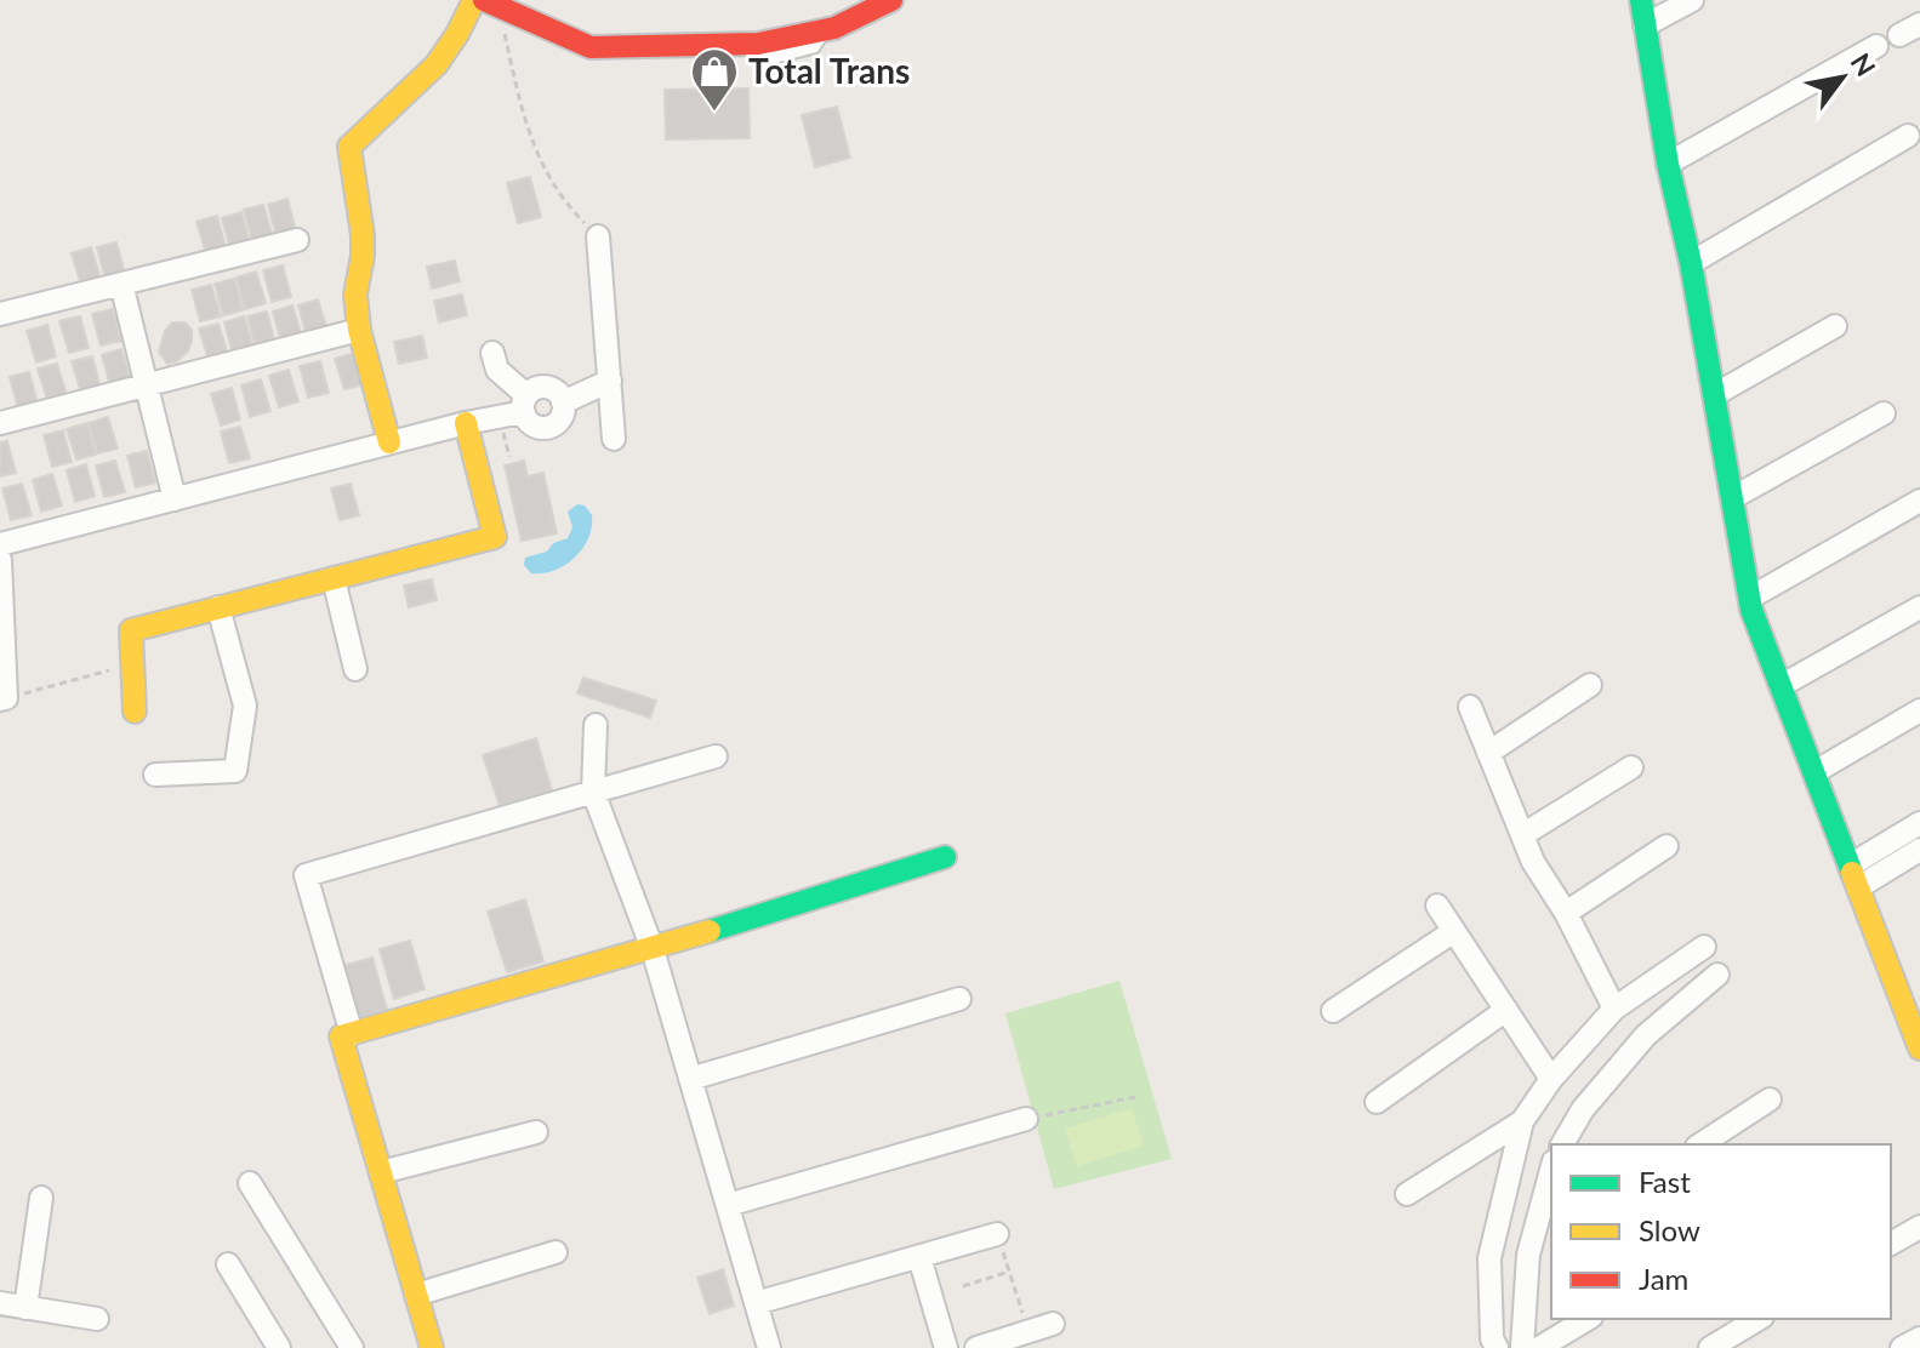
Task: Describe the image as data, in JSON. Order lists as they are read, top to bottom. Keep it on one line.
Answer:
{"places":{"shop":["Total Trans"]},"legend":["Fast","Slow","Jam"],"north":"top right"}
